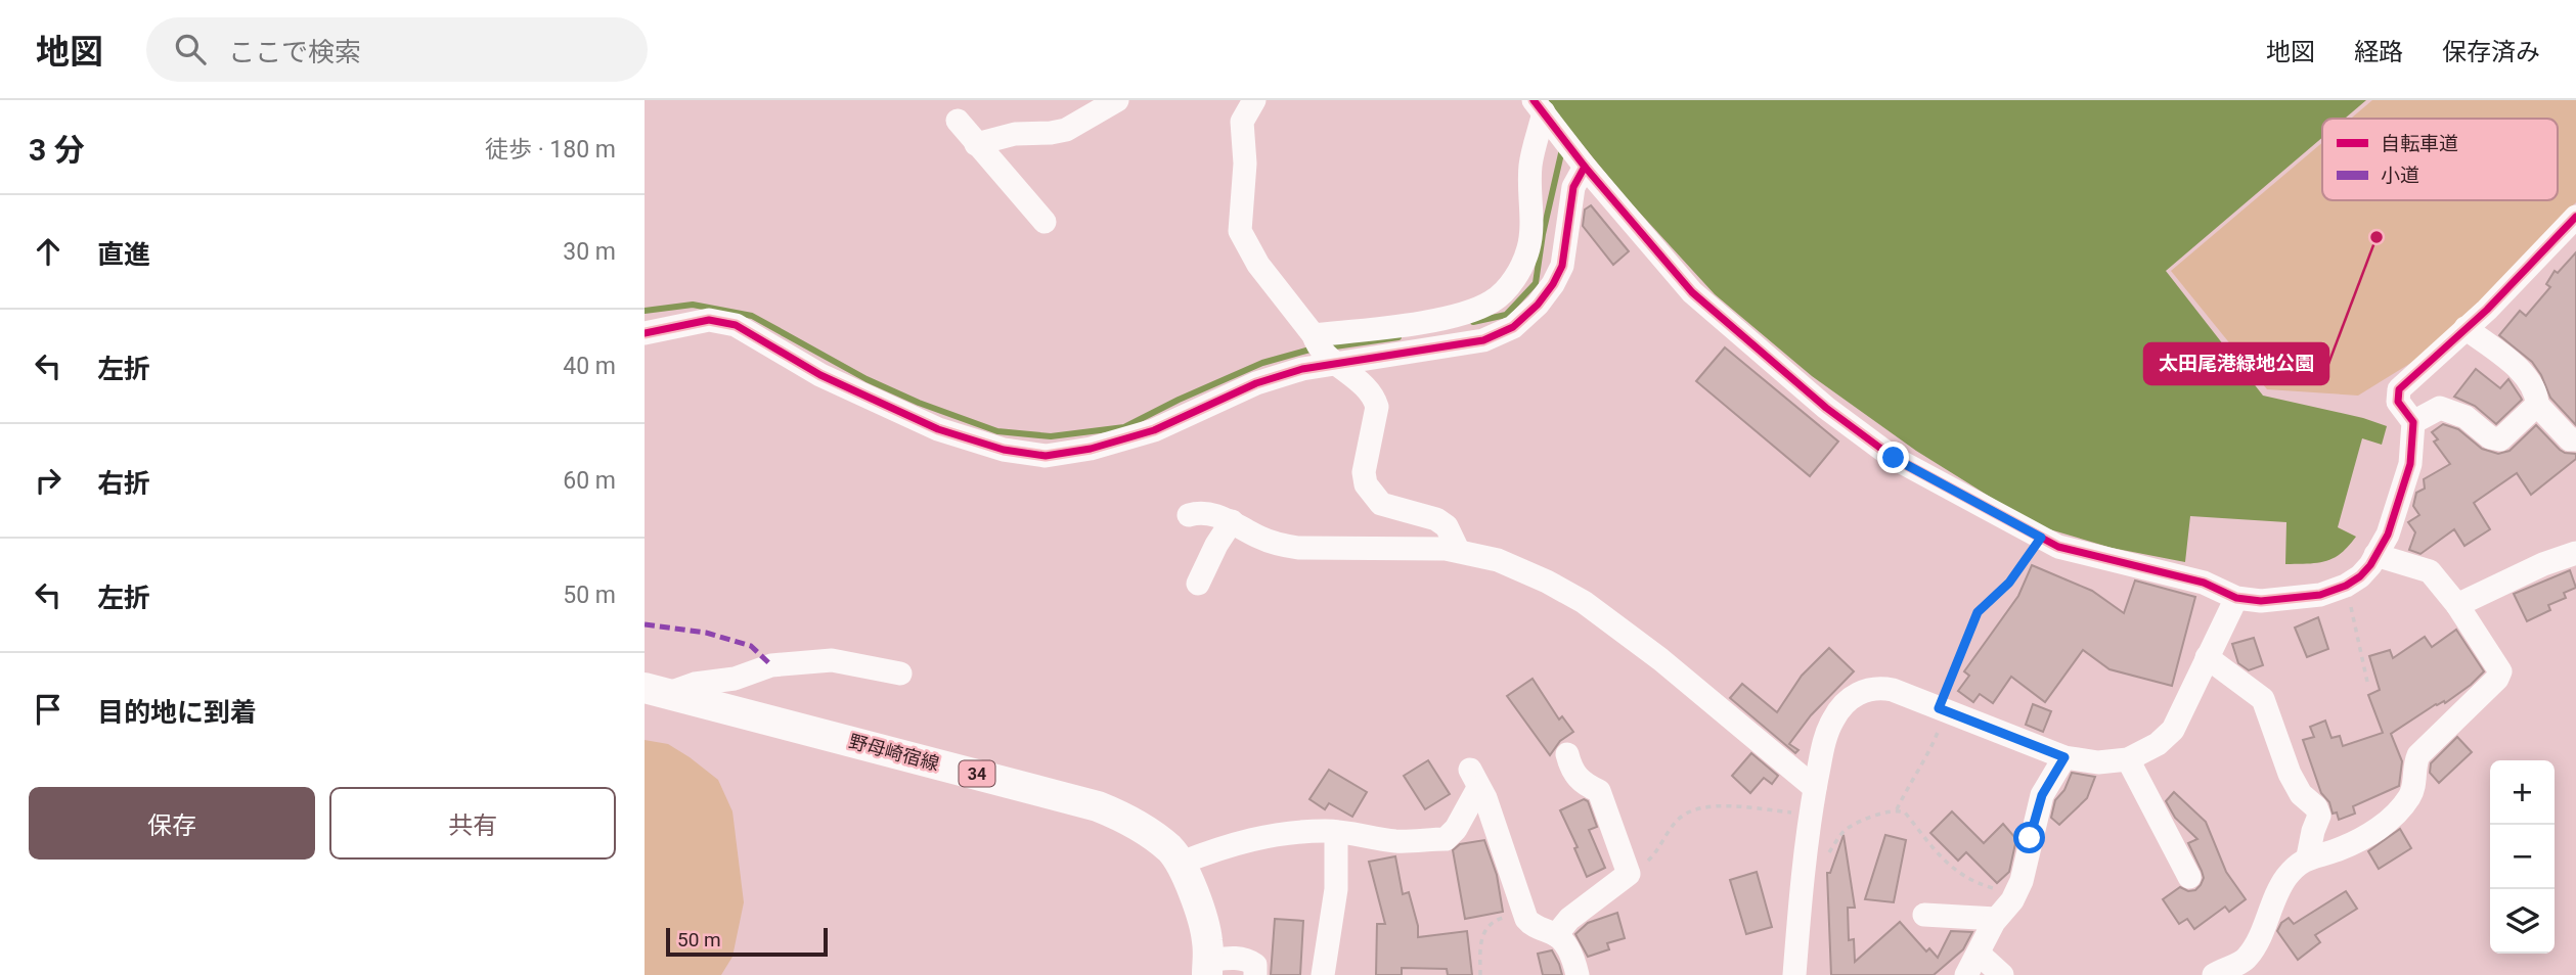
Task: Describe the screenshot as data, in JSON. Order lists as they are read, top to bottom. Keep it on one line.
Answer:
{"streets":{"main road":["野母崎宿線","34"]},"places":["太田尾港緑地公園"],"legend":["自転車道","小道"],"scale_bar":"50 m","page":{"header":"地図","search":"ここで検索","nav":["地図","経路","保存済み"],"heading":["3 分","徒歩 · 180 m"],"list":[["直進","30 m"],["左折","40 m"],["右折","60 m"],["左折","50 m"],"目的地に到着"],"map_buttons":["+","−"],"buttons":["保存","共有"],"scale":"50 m"}}
